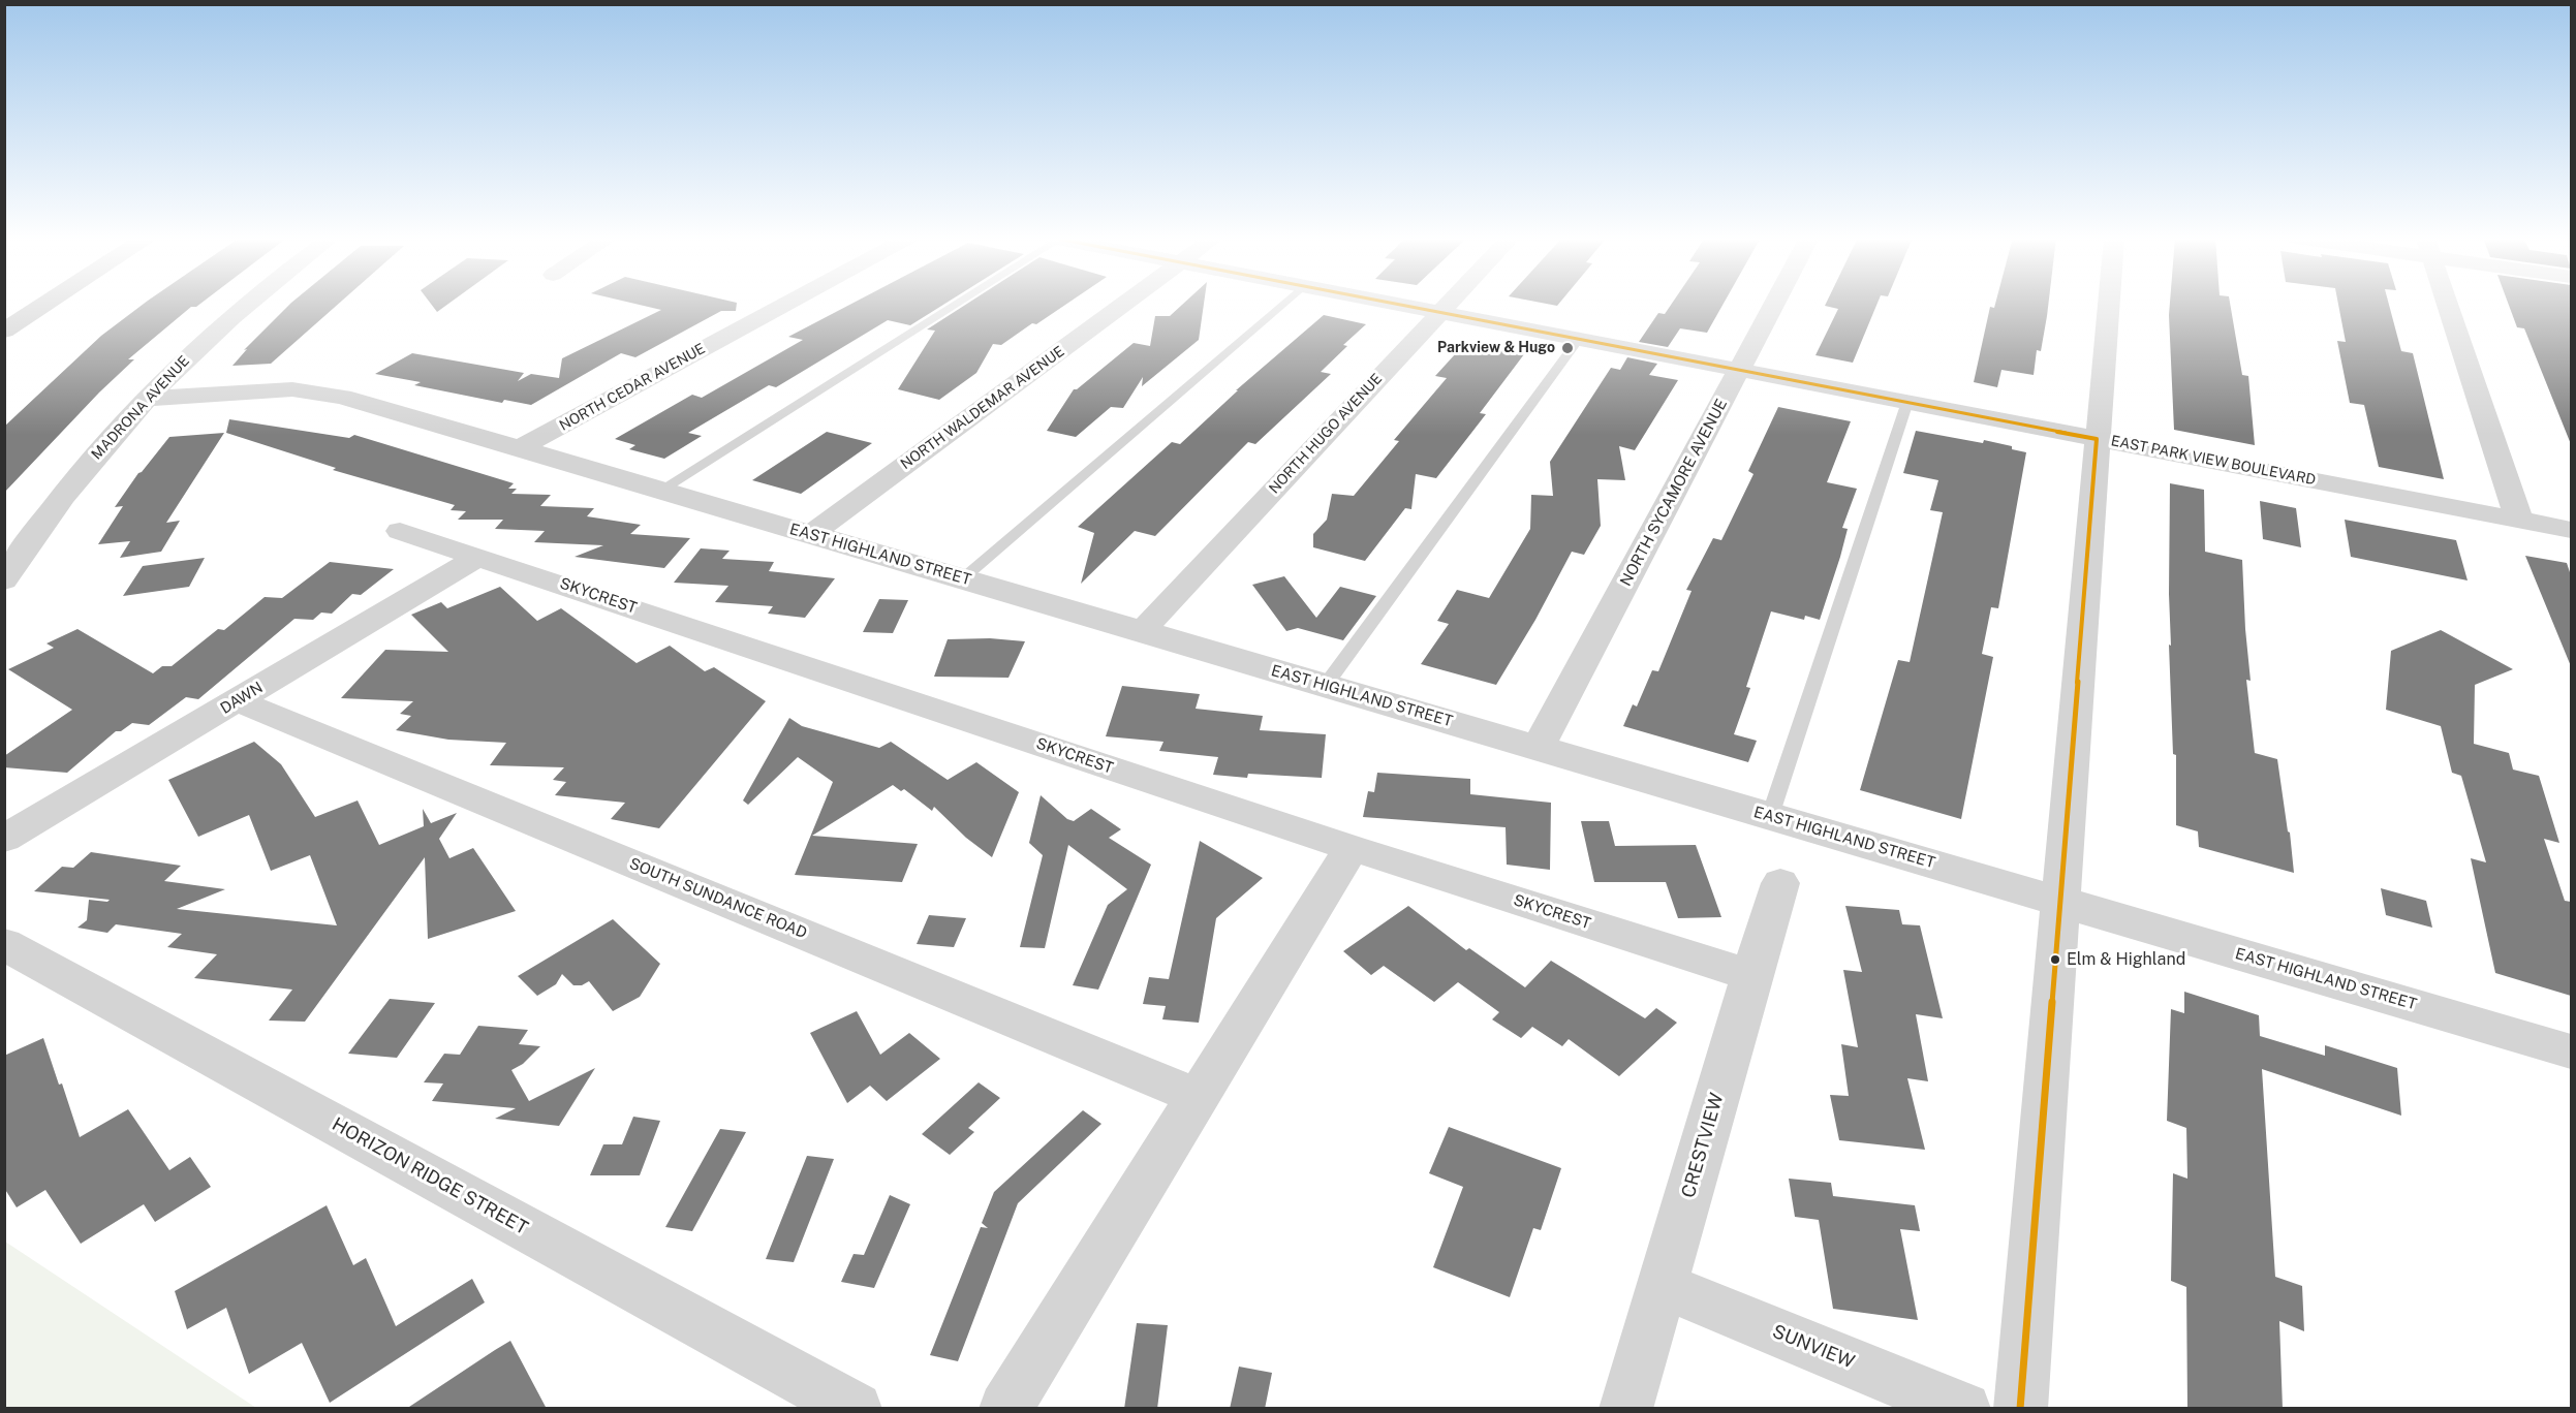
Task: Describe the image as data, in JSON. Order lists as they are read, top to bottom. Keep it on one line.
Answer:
{"streets":{"street":["NORTH CEDAR AVENUE","MADRONA AVENUE","NORTH WALDEMAR AVENUE","NORTH HUGO AVENUE","EAST PARK VIEW BOULEVARD","NORTH SYCAMORE AVENUE","EAST HIGHLAND STREET","SKYCREST","DAWN","SOUTH SUNDANCE ROAD","CRESTVIEW","HORIZON RIDGE STREET","SUNVIEW"]},"crossings":[["NORTH CEDAR AVENUE","EAST HIGHLAND STREET"],["MADRONA AVENUE","EAST HIGHLAND STREET"],["NORTH WALDEMAR AVENUE","EAST HIGHLAND STREET"],["NORTH HUGO AVENUE","EAST PARK VIEW BOULEVARD"],["NORTH HUGO AVENUE","EAST HIGHLAND STREET"],["EAST PARK VIEW BOULEVARD","NORTH SYCAMORE AVENUE"],["NORTH SYCAMORE AVENUE","EAST HIGHLAND STREET"],["SKYCREST","DAWN"],["SKYCREST","CRESTVIEW"],["DAWN","SOUTH SUNDANCE ROAD"],["CRESTVIEW","SUNVIEW"]],"places":["Parkview & Hugo","Elm & Highland"]}
